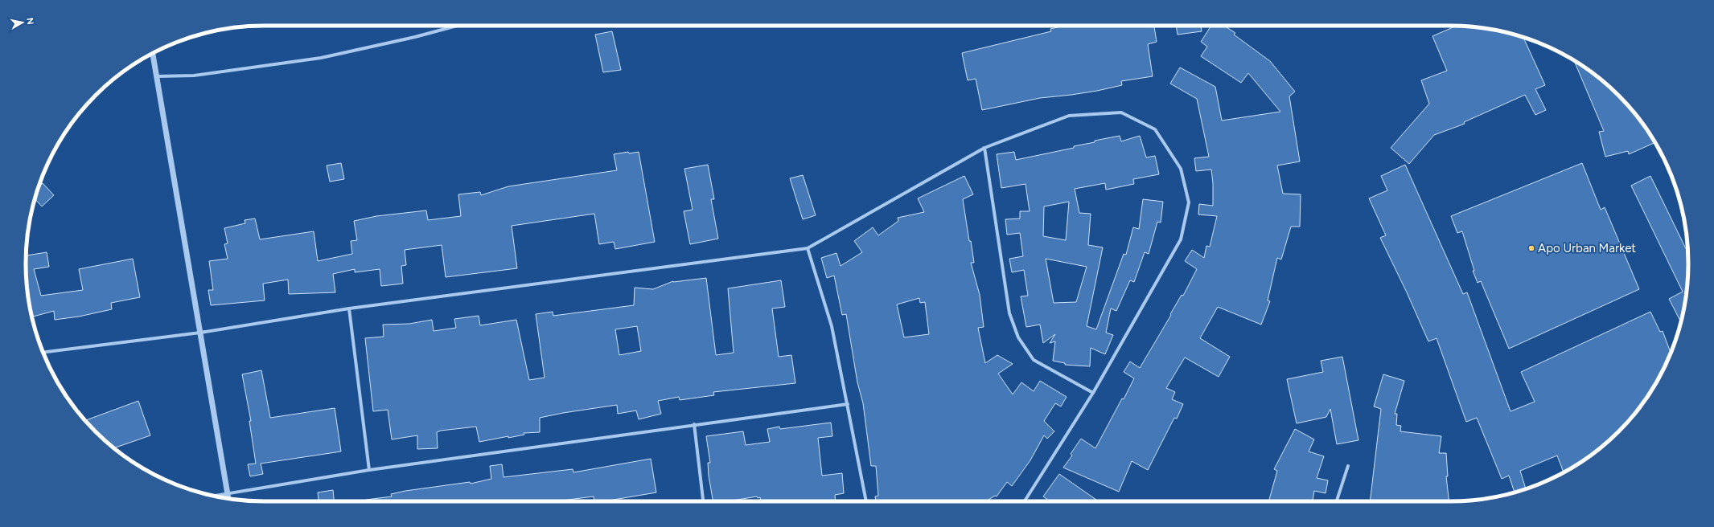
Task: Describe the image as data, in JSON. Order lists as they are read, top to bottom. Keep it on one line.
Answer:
{"places":["Apo Urban Market"],"north":"right"}
